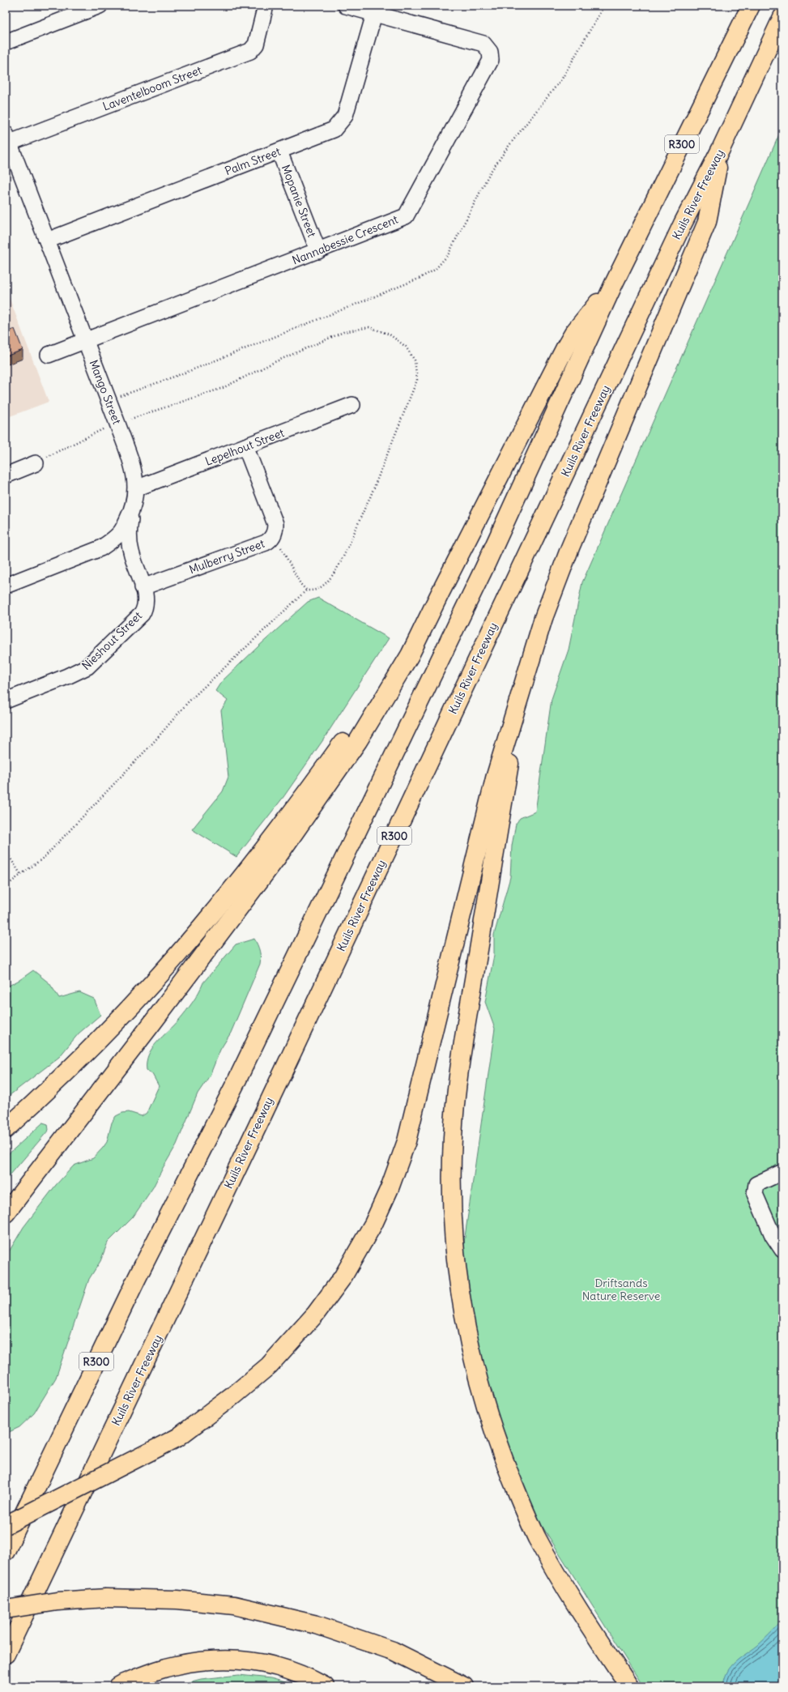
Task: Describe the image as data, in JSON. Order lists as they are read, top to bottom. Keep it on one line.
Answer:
{"streets":{"highway":["R300","Kuils River Freeway"],"street":["Laventelboom Street","Palm Street","Mopanie Street","Nannabessie Crescent","Mango Street","Lepelhout Street","Mulberry Street","Nieshout Street"]},"crossings":[["Laventelboom Street","Mango Street"],["Palm Street","Mopanie Street"],["Palm Street","Nannabessie Crescent"],["Palm Street","Mango Street"],["Mopanie Street","Nannabessie Crescent"],["Nannabessie Crescent","Mango Street"],["Mango Street","Lepelhout Street"],["Mango Street","Nieshout Street"],["Lepelhout Street","Mulberry Street"],["Mulberry Street","Nieshout Street"]],"parks":["Driftsands Nature Reserve"]}
